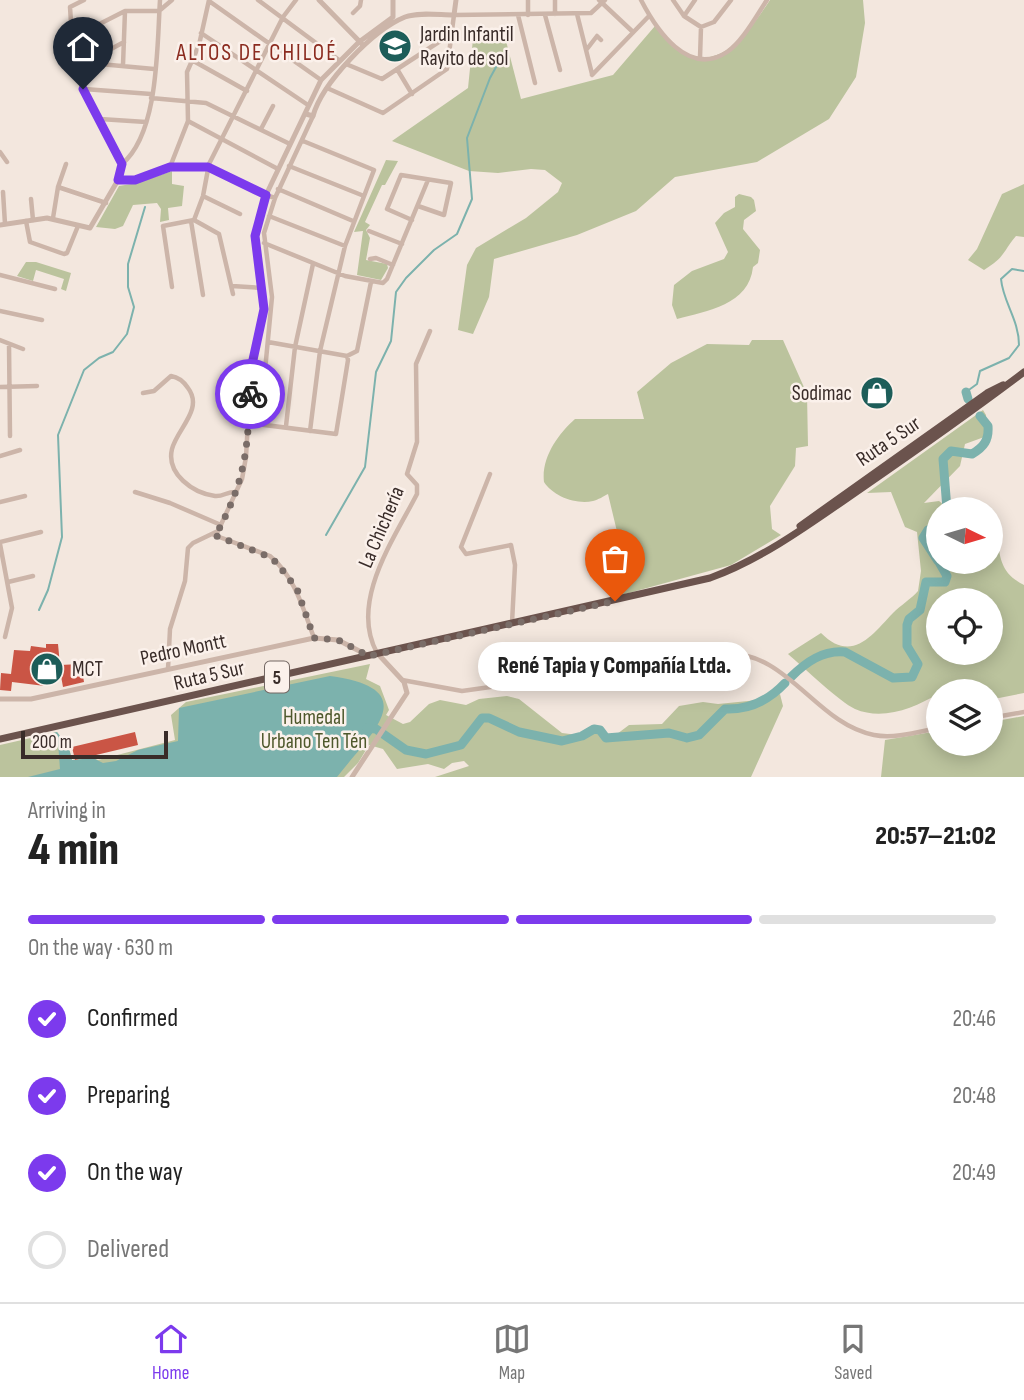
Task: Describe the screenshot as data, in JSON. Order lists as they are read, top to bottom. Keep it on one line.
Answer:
{"streets":{"highway":["Ruta 5 Sur","5"],"street":["La Chichería","Pedro Montt"]},"crossings":[["Ruta 5 Sur","La Chichería"],["Ruta 5 Sur","Pedro Montt"]],"districts":["ALTOS DE CHILOÉ"],"parks":["Humedal Urbano Ten Tén"],"places":{"school or university":["Jardin Infantil Rayito de sol"],"shop":["Sodimac","MCT"],"other":["René Tapia y Compañía Ltda."]},"scale_bar":"200 m","north":"right","page":{"bubble":"René Tapia y Compañía Ltda.","scale":"200 m","heading":["4 min","Arriving in","20:57–21:02"],"bar":"On the way · 630 m","list":[["Confirmed","20:46"],["Preparing","20:48"],["On the way","20:49"],"Delivered"],"tabs":["Home","Map","Saved"]}}
